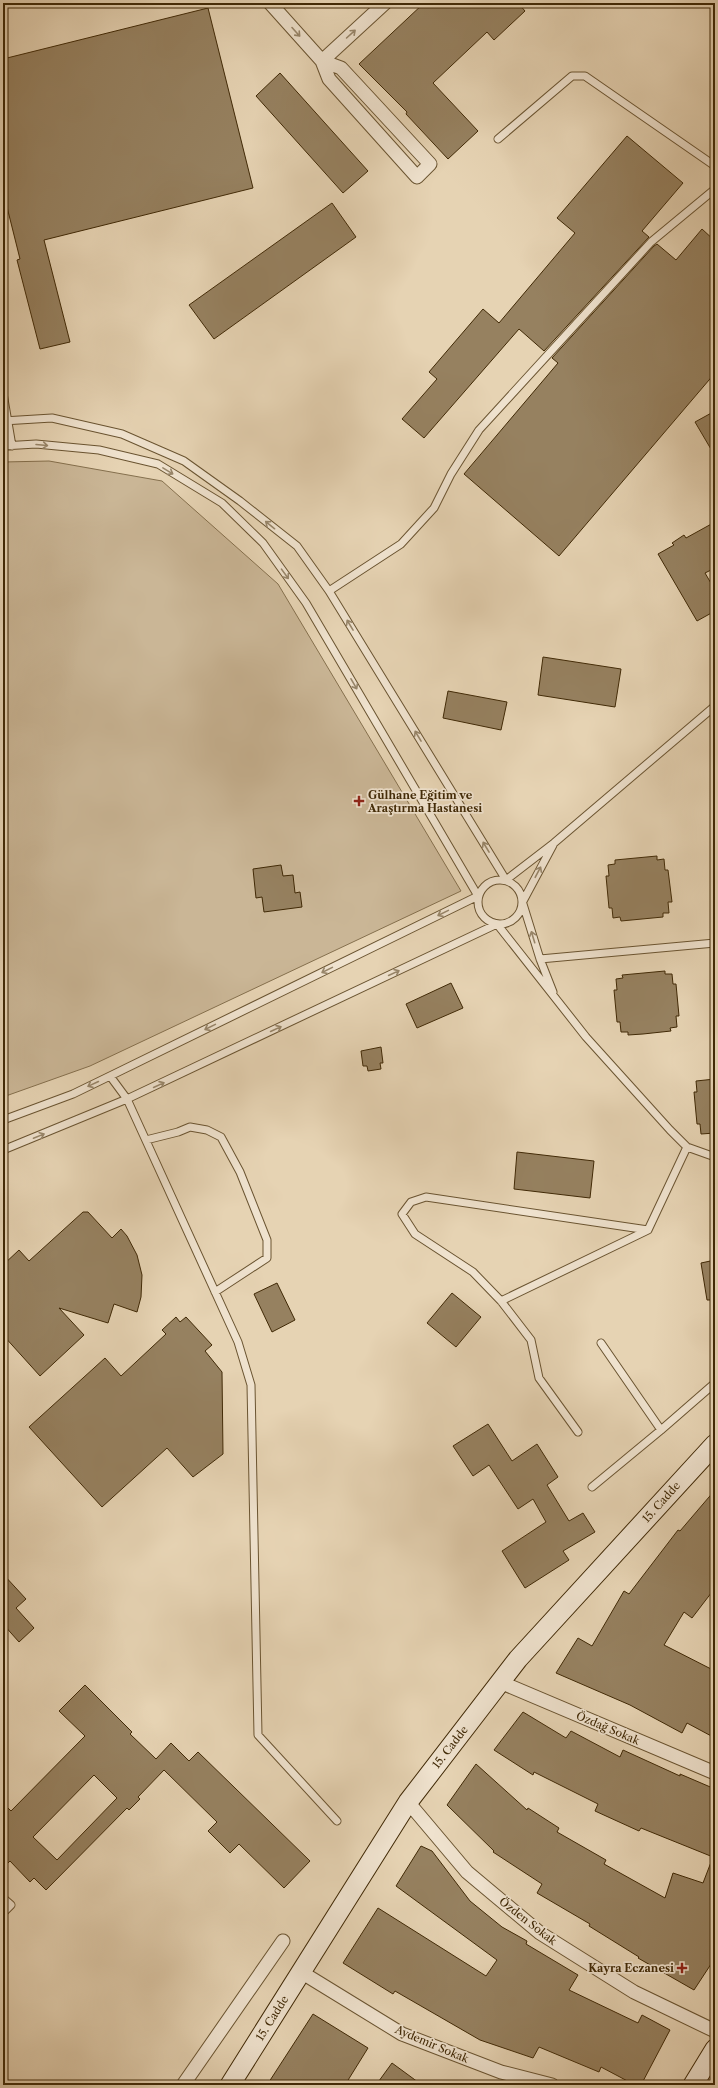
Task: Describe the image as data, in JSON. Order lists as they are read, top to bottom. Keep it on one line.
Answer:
{"streets":{"street":["15. Cadde","Özdağ Sokak","Özden Sokak","Aydemir Sokak"]},"crossings":[["15. Cadde","Özdağ Sokak"],["15. Cadde","Özden Sokak"],["15. Cadde","Aydemir Sokak"]],"places":{"health":["Gülhane Eğitim ve Araştırma Hastanesi","Kayra Eczanesi"]}}
